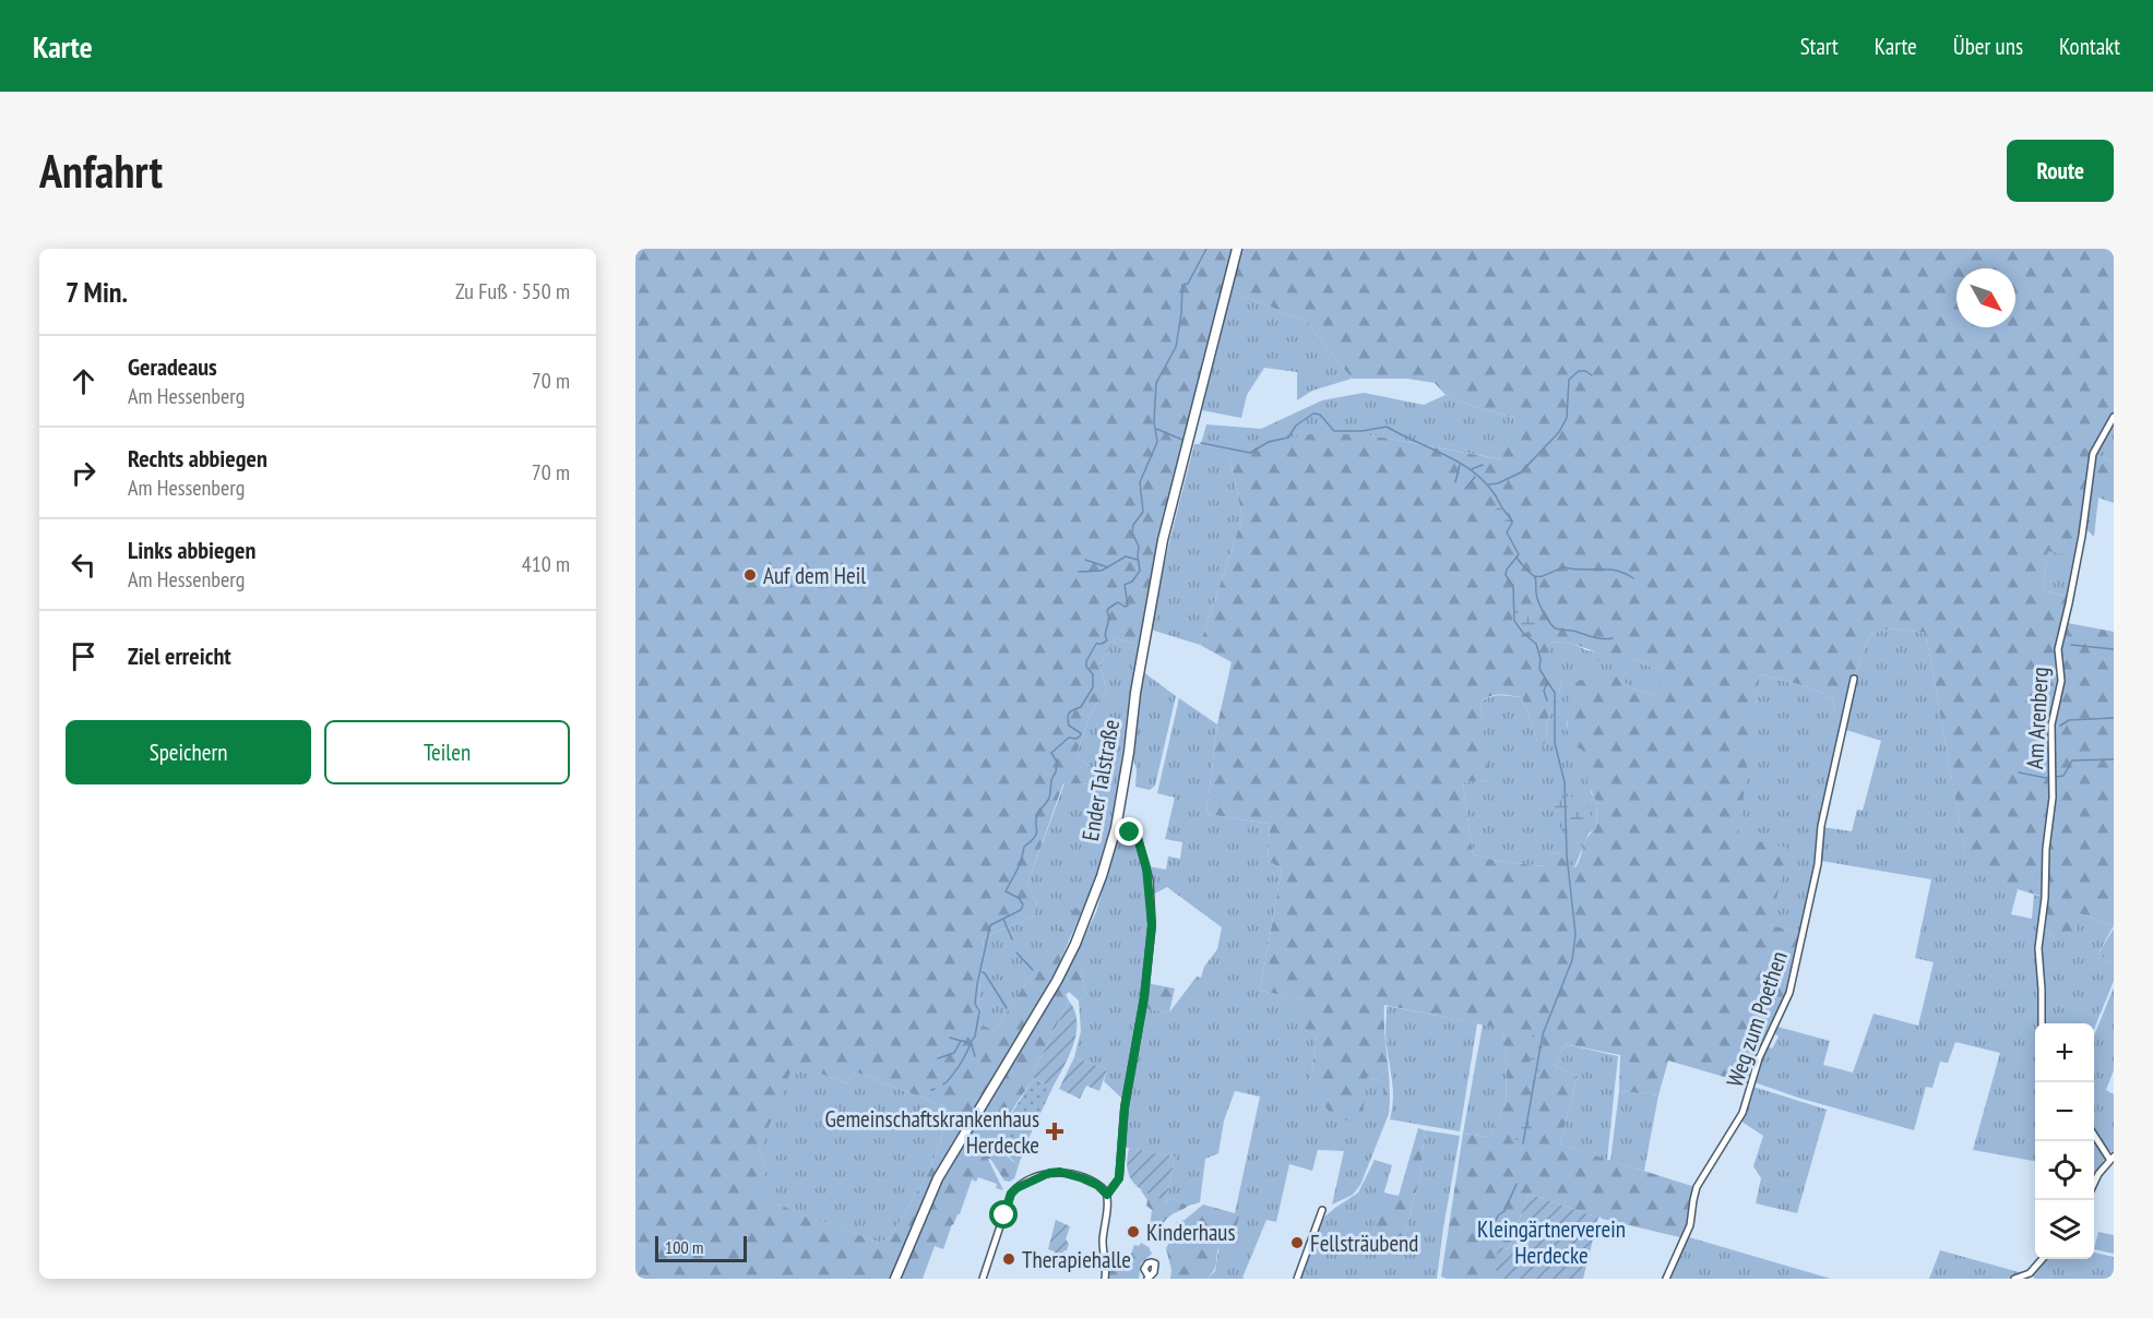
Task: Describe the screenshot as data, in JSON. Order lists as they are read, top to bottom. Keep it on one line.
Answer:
{"streets":{"main road":["Ender Talstraße"],"street":["Am Arenberg","Weg zum Poethen"]},"parks":["Kleingärtnerverein Herdecke"],"places":{"other":["Auf dem Heil","Kinderhaus","Fellsträubend","Therapiehalle"],"health":["Gemeinschaftskrankenhaus Herdecke"]},"scale_bar":"100 m","north":"bottom right","page":{"header":"Karte","nav":["Start","Karte","Über uns","Kontakt"],"buttons":["Route",["Speichern","Teilen"]],"title":"Anfahrt","heading":["7 Min.","Zu Fuß · 550 m"],"list":[["Geradeaus","Am Hessenberg","70 m"],["Rechts abbiegen","Am Hessenberg","70 m"],["Links abbiegen","Am Hessenberg","410 m"],"Ziel erreicht"],"map_buttons":["+","−"],"scale":"100 m"}}
